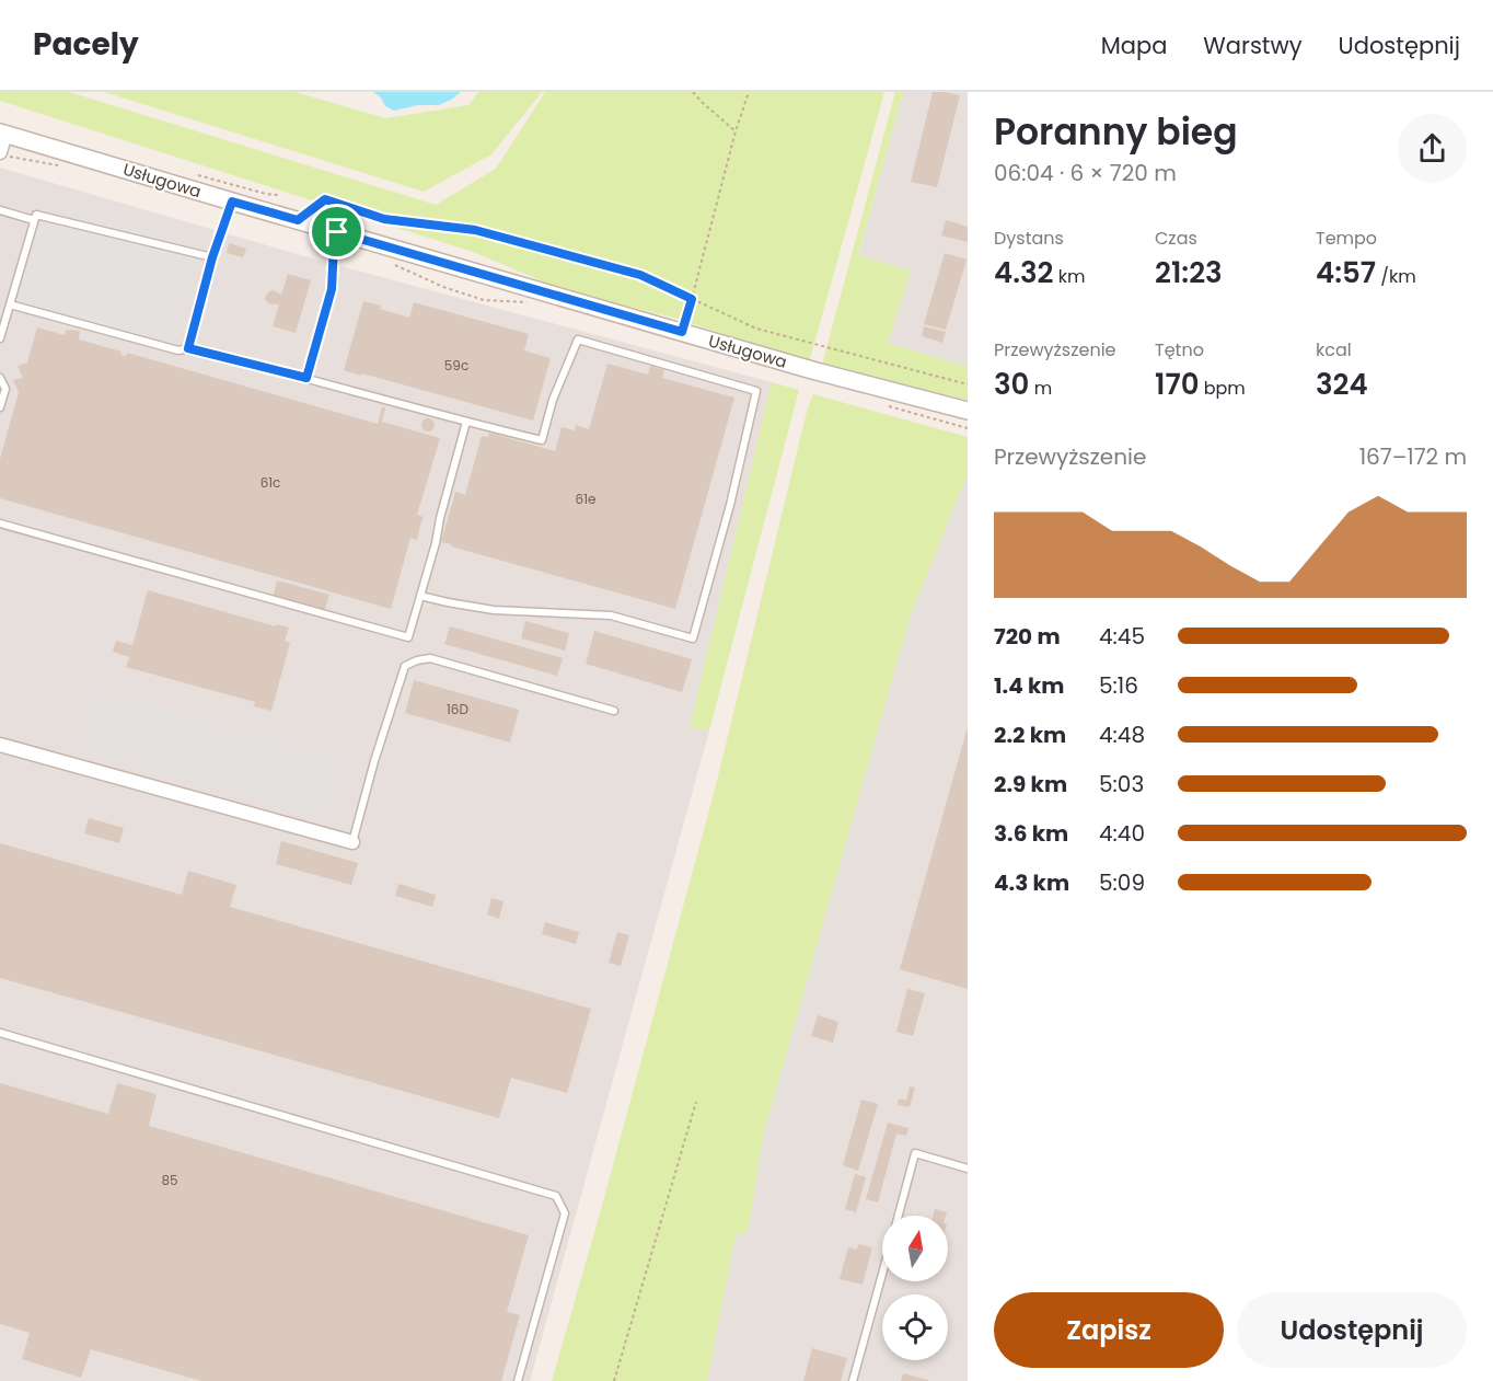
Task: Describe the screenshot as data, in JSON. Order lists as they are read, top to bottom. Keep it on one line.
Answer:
{"streets":{"street":["Usługowa"]},"house_numbers":["59c","61c","61e","16D","85"],"north":"top","page":{"header":"Pacely","nav":["Mapa","Warstwy","Udostępnij"],"heading":["Poranny bieg","06:04 · 6 × 720 m"],"stats":[["Dystans","4.32 km"],["Czas","21:23"],["Tempo","4:57 /km"],["Przewyższenie","30 m"],["Tętno","170 bpm"],["kcal","324"]],"chart":["Przewyższenie","167–172 m"],"list":[{"name":"720 m","note":"4:45"},{"name":"1.4 km","note":"5:16"},{"name":"2.2 km","note":"4:48"},{"name":"2.9 km","note":"5:03"},{"name":"3.6 km","note":"4:40"},{"name":"4.3 km","note":"5:09"}],"buttons":["Zapisz","Udostępnij"]}}
